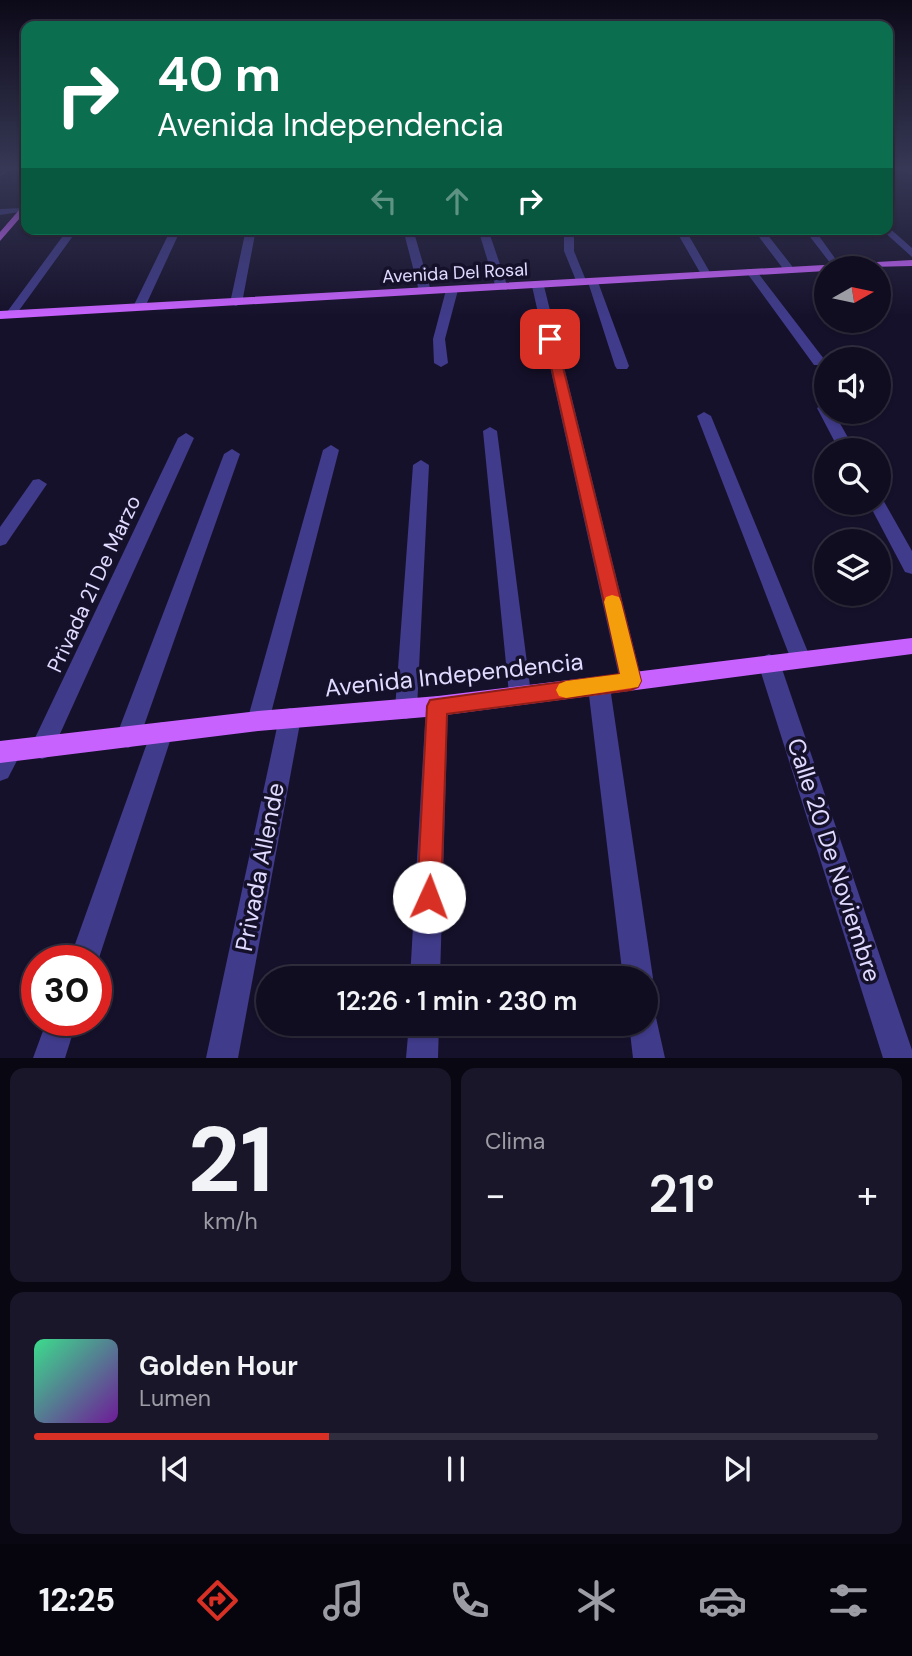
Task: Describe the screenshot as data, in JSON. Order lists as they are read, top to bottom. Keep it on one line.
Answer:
{"streets":{"main road":["Avenida Del Rosal","Avenida Independencia"],"street":["Privada 21 De Marzo","Calle 20 De Noviembre","Privada Allende"]},"crossings":[["Privada 21 De Marzo","Avenida Independencia"],["Avenida Independencia","Calle 20 De Noviembre"],["Avenida Independencia","Privada Allende"]],"north":"right","page":{"turn":["40 m","Avenida Independencia"],"limit":"30","trip":"12:26 · 1 min · 230 m","tile":[["21","km/h"],"Clima"],"heat":["−","21°","+"],"song":["Golden Hour","Lumen"],"tabs":"12:25"}}
